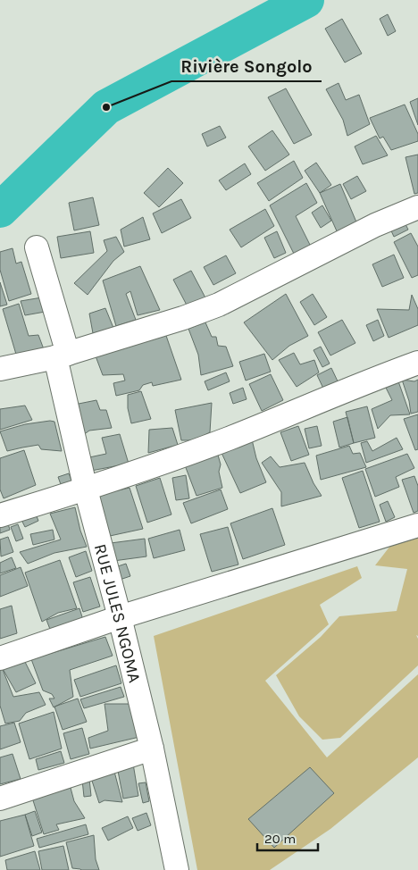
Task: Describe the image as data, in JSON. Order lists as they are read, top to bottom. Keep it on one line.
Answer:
{"streets":{"street":["RUE JULES NGOMA"]},"places":["Rivière Songolo"],"scale_bar":"20 m"}
